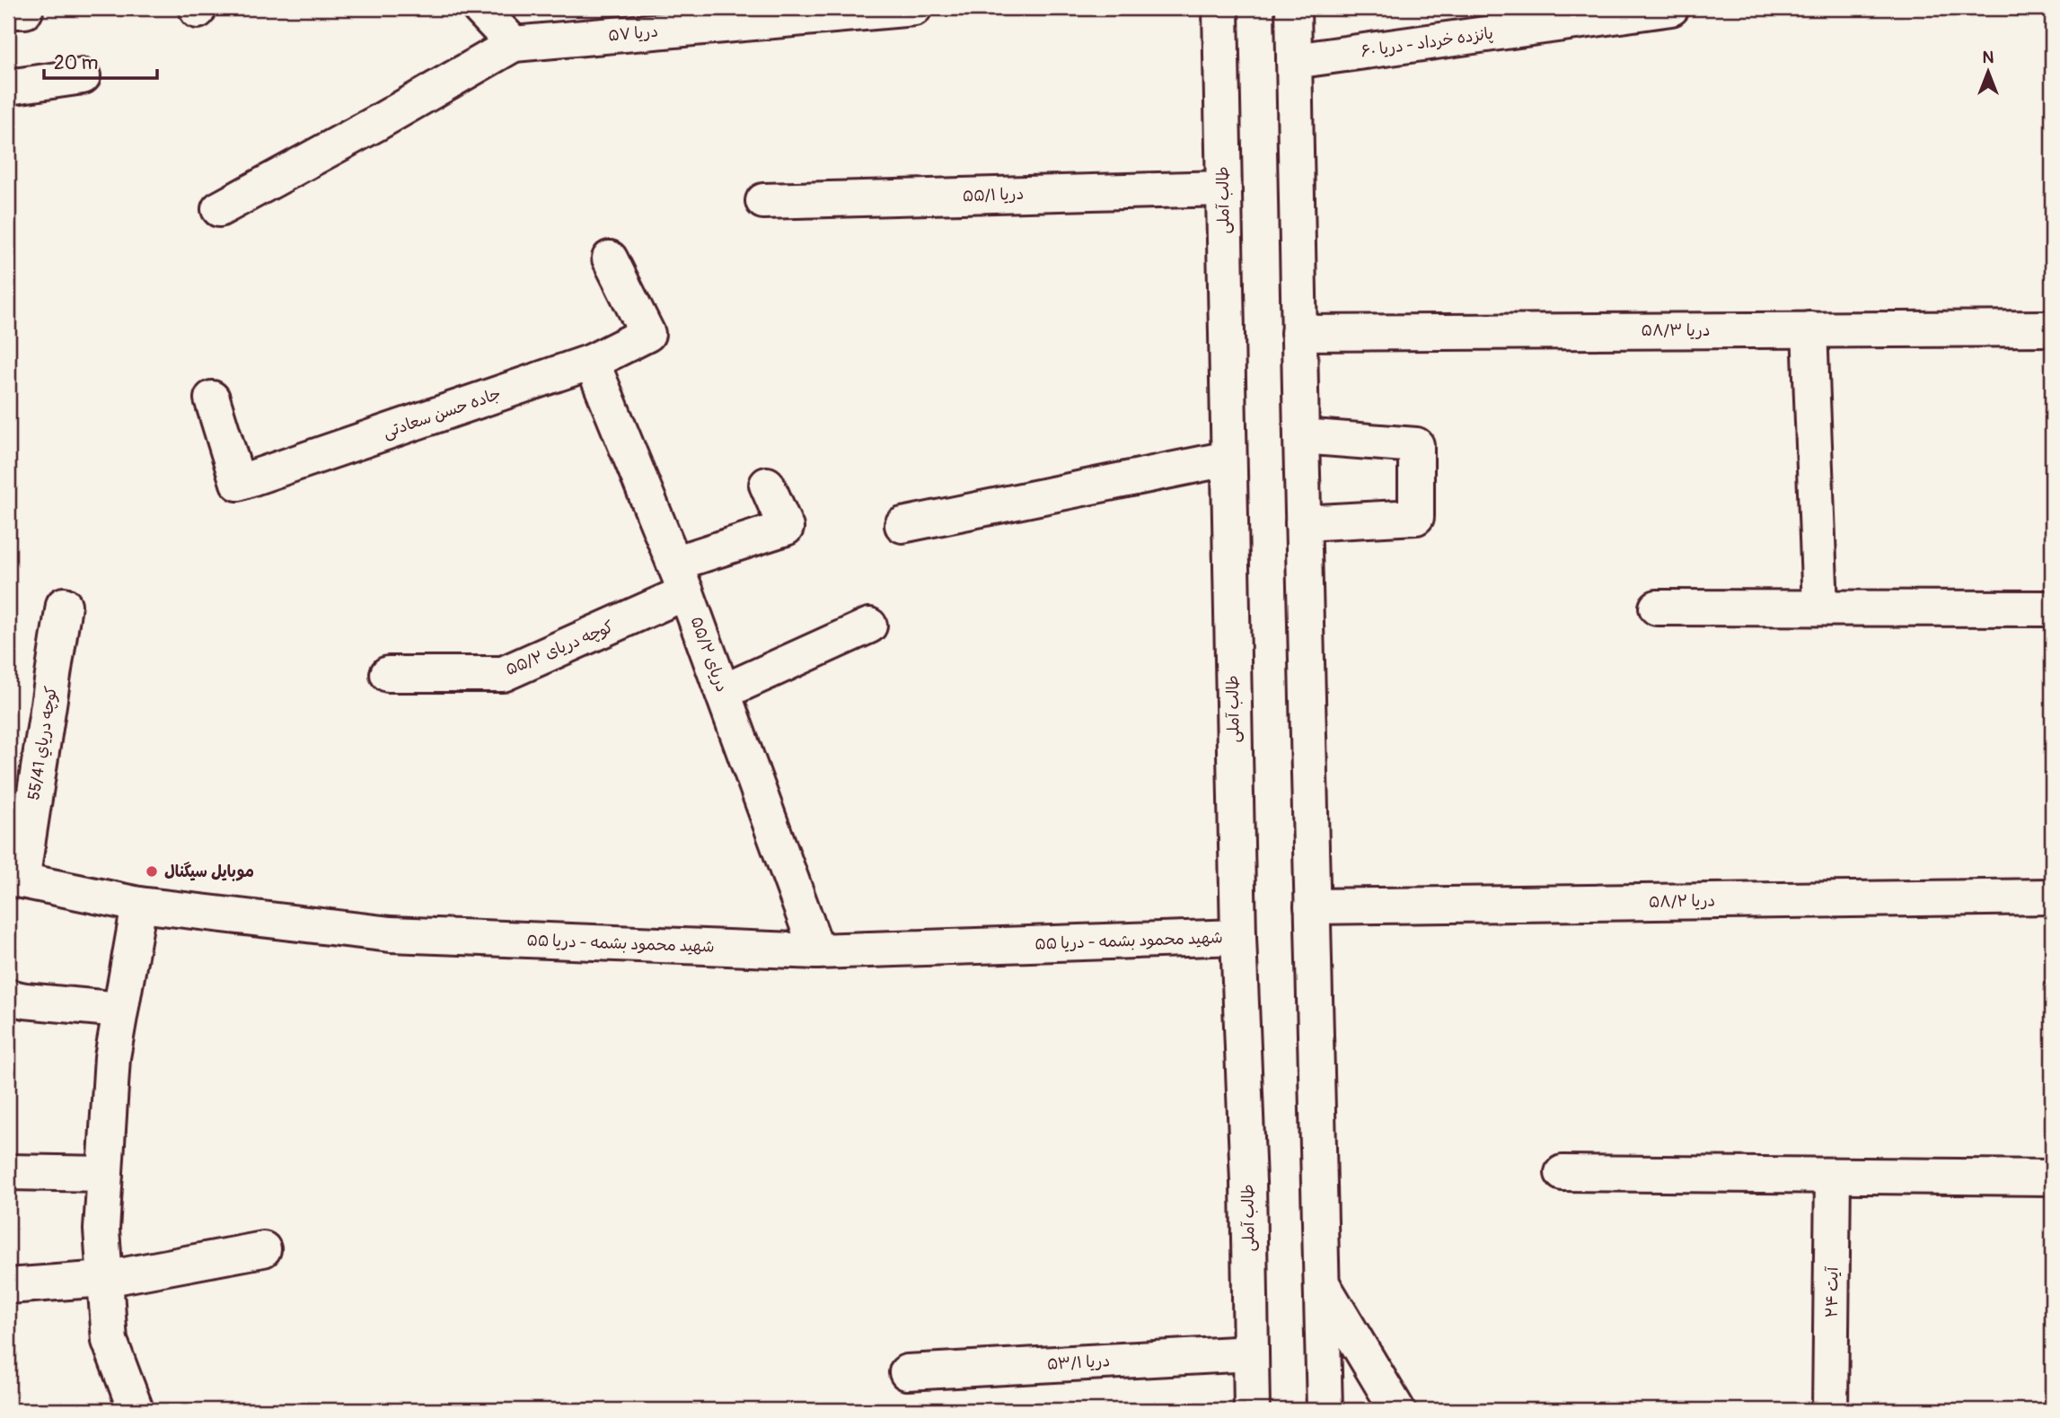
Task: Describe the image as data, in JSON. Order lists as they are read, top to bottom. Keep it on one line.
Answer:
{"streets":{"street":["دریا ۵۷","پانزده خرداد - دریا ۶۰","دریا ۵۵/۱","طالب آملی","دریا ۵۸/۳","جاده حسن سعادتی","کوچه دریای ۵۵/۲","دریای ۵۵/۲","كوچه درياي 55/41","دریا ۵۸/۲","شهید محمود بشمه - دریا ۵۵","آیت ۲۴","دریا ۵۳/۱"]},"crossings":[["دریا ۵۵/۱","طالب آملی"],["طالب آملی","شهید محمود بشمه - دریا ۵۵"],["طالب آملی","دریا ۵۳/۱"],["جاده حسن سعادتی","دریای ۵۵/۲"],["کوچه دریای ۵۵/۲","دریای ۵۵/۲"],["دریای ۵۵/۲","شهید محمود بشمه - دریا ۵۵"],["كوچه درياي 55/41","شهید محمود بشمه - دریا ۵۵"]],"places":["موبایل سیگنال"],"scale_bar":"20 m","north":"top"}
